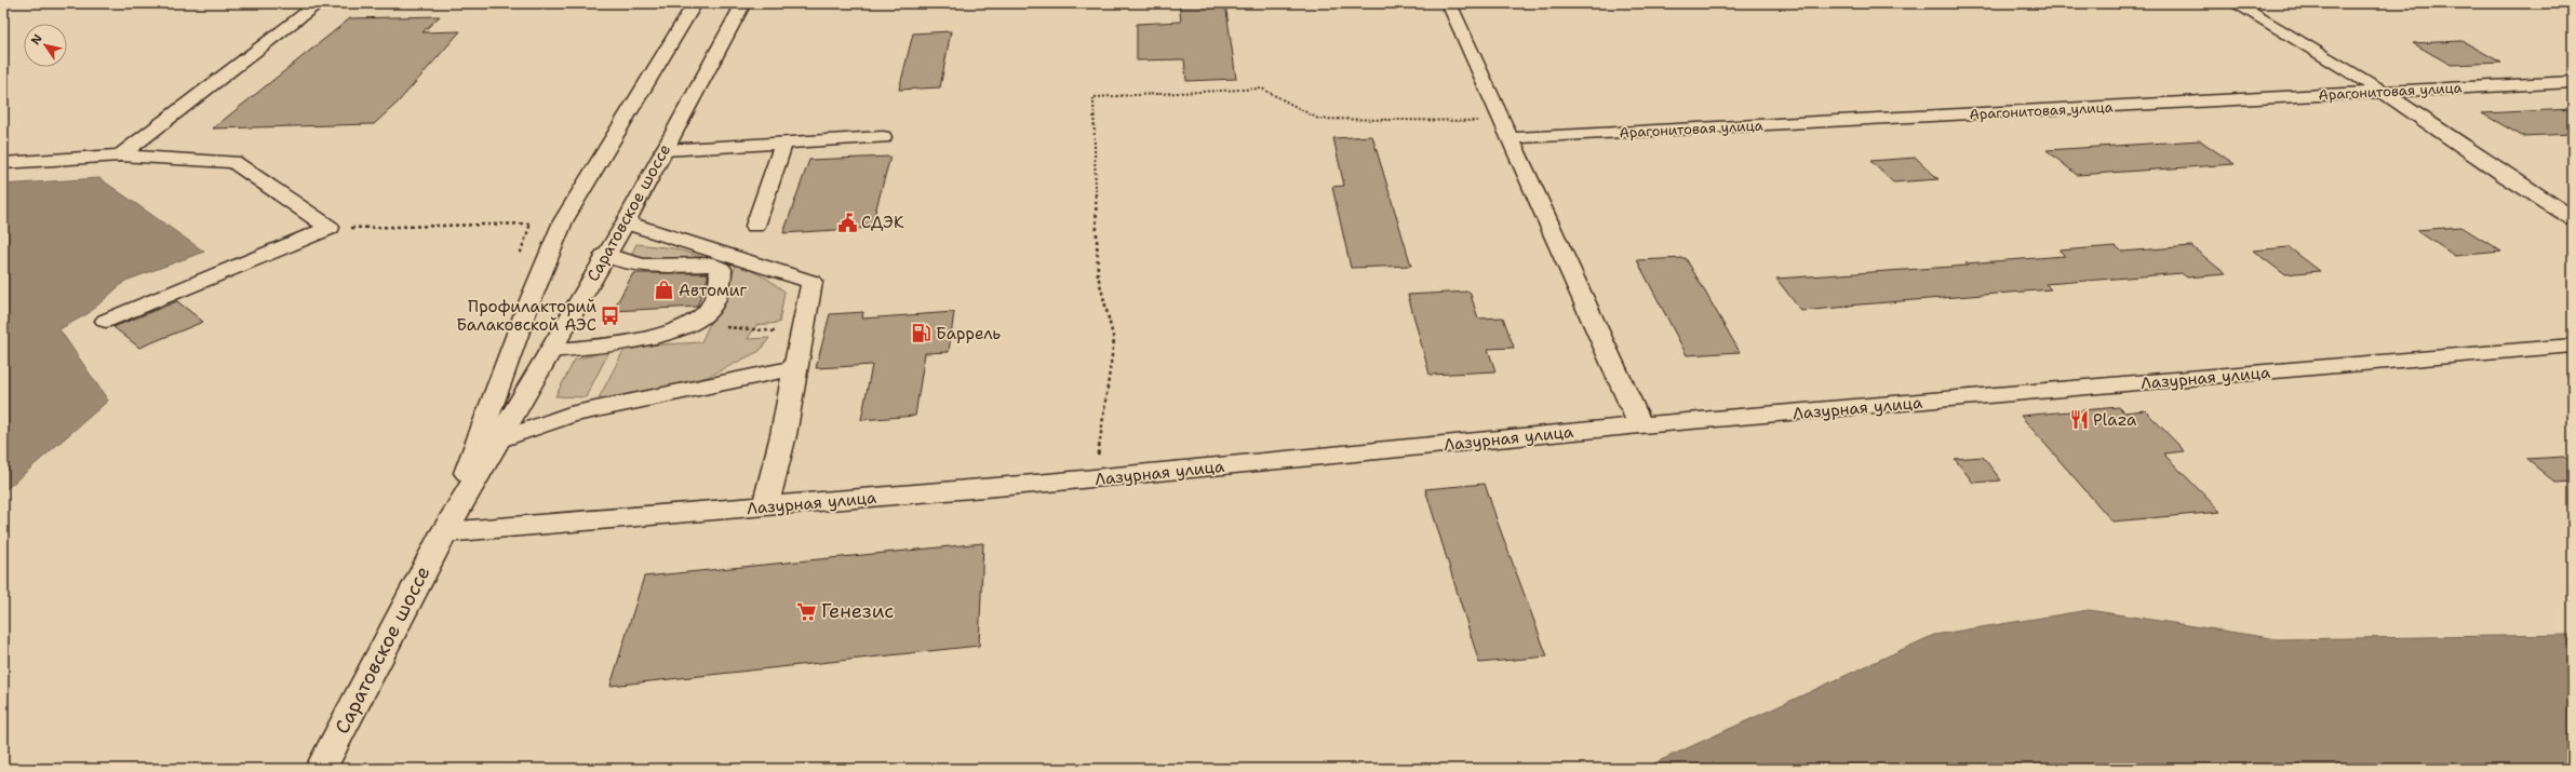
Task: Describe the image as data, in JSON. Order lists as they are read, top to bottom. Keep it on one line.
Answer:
{"streets":{"street":["Арагонитовая улица","Саратовское шоссе","Лазурная улица"]},"crossings":[["Саратовское шоссе","Лазурная улица"]],"places":{"public building":["СДЭК"],"shop":["Автомиг"],"bus stop":["Профилакторий Балаковской АЭС"],"fuel station":["Баррель"],"restaurant":["Plaza"],"supermarket":["Генезис"]},"north":"top left"}
